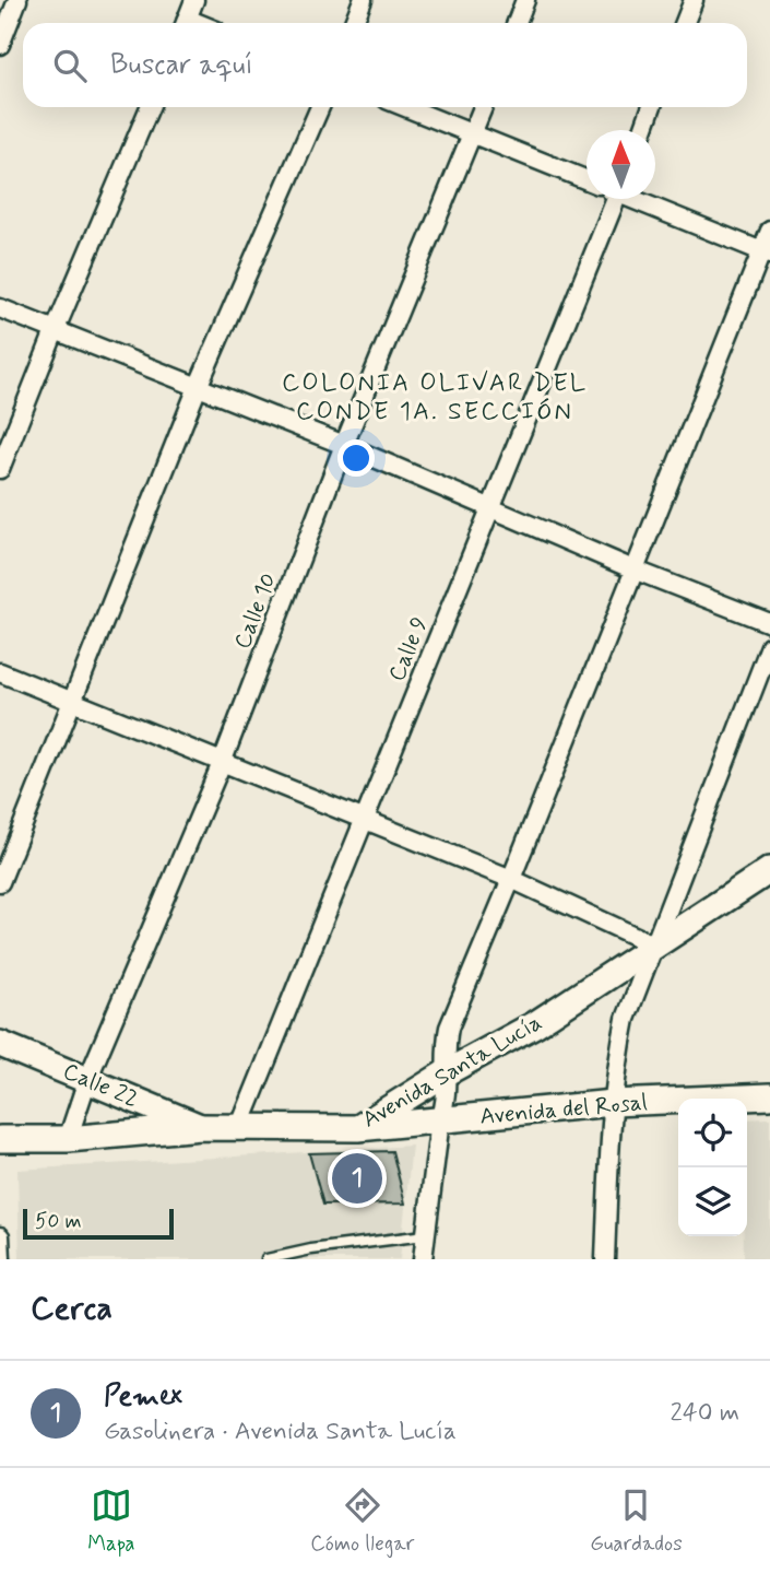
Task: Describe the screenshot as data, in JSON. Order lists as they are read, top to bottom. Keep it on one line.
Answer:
{"streets":{"street":["Calle 10","Calle 9","Avenida Santa Lucía","Calle 22","Avenida del Rosal"]},"crossings":[["Calle 10","Avenida Santa Lucía"],["Calle 10","Calle 22"],["Calle 9","Avenida Santa Lucía"],["Avenida Santa Lucía","Calle 22"],["Avenida Santa Lucía","Avenida del Rosal"]],"districts":["COLONIA OLIVAR DEL CONDE 1A. SECCIÓN"],"scale_bar":"50 m","north":"top","page":{"search":"Buscar aquí","pins":"1","scale":"50 m","heading":"Cerca","list":[{"mark":"1","name":"Pemex","note":"Gasolinera · Avenida Santa Lucía","value":"240 m"}],"nav":["Mapa","Cómo llegar","Guardados"]}}
